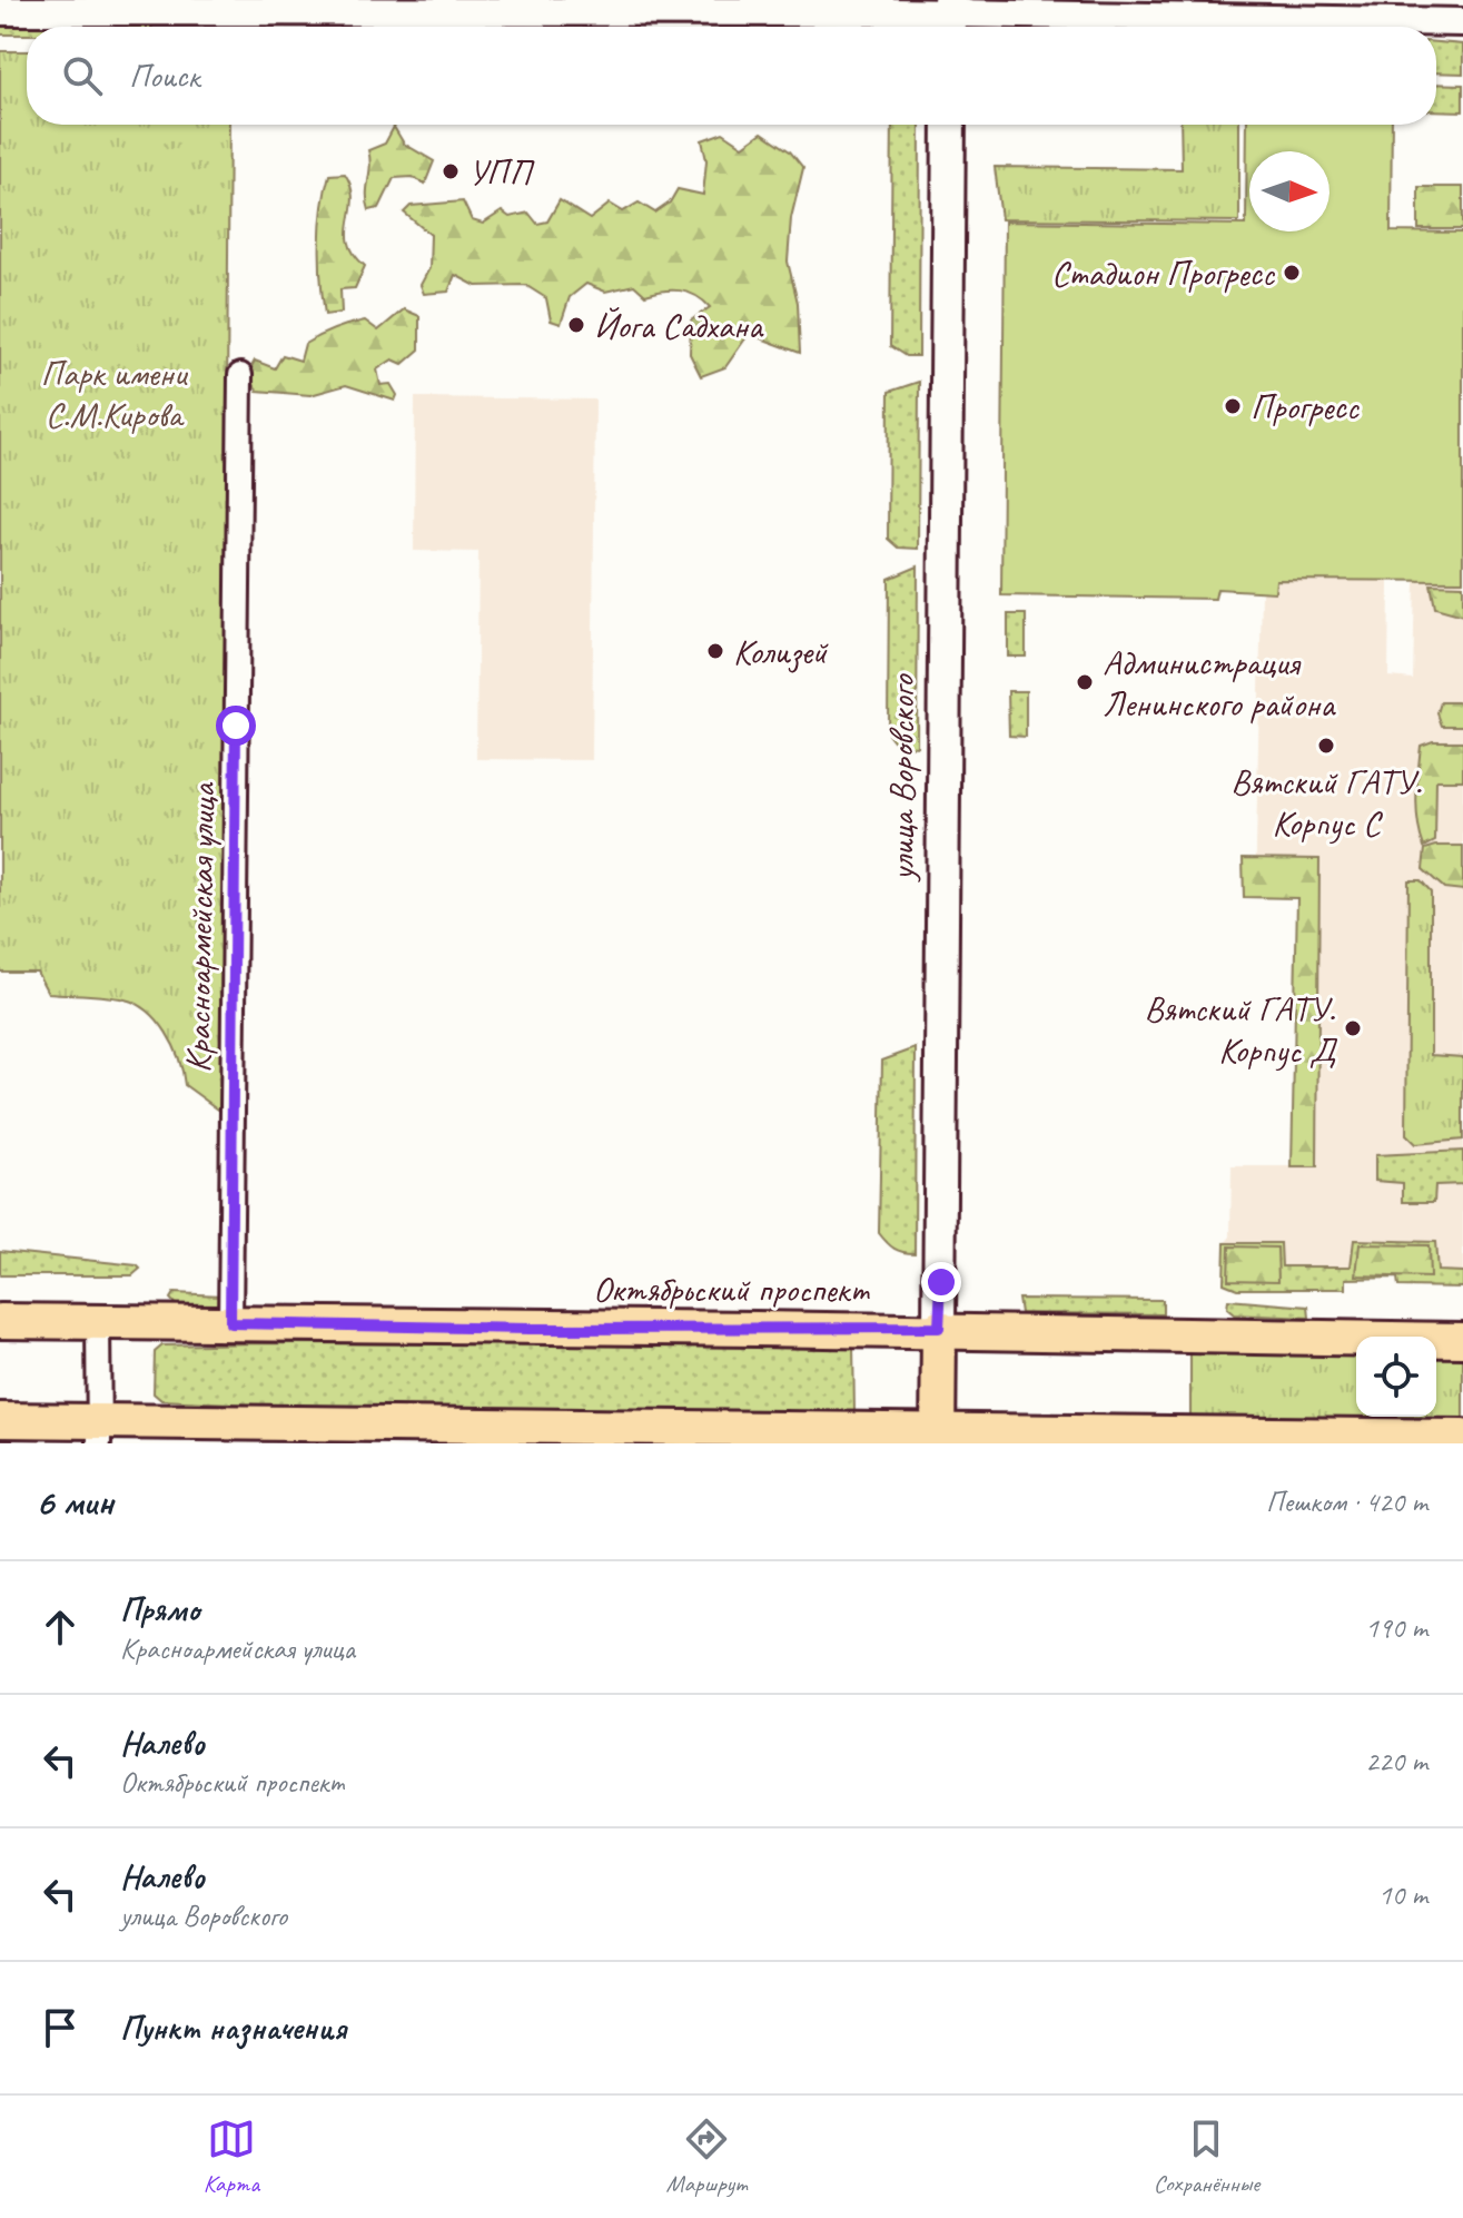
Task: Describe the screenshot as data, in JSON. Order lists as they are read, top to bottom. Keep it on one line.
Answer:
{"streets":{"main road":["улица Воровского","Октябрьский проспект"],"street":["Красноармейская улица"]},"crossings":[["улица Воровского","Октябрьский проспект"],["Красноармейская улица","Октябрьский проспект"]],"parks":["Парк имени С.М.Кирова"],"places":["УПП","Стадион Прогресс","Йога Садхана","Прогресс","Колизей","Администрация Ленинского района","Вятский ГАТУ. Корпус С","Вятский ГАТУ. Корпус Д"],"north":"right","page":{"search":"Поиск","heading":["6 мин","Пешком · 420 m"],"list":[["Прямо","Красноармейская улица","190 m"],["Налево","Октябрьский проспект","220 m"],["Налево","улица Воровского","10 m"],"Пункт назначения"],"nav":["Карта","Маршрут","Сохранённые"]}}
